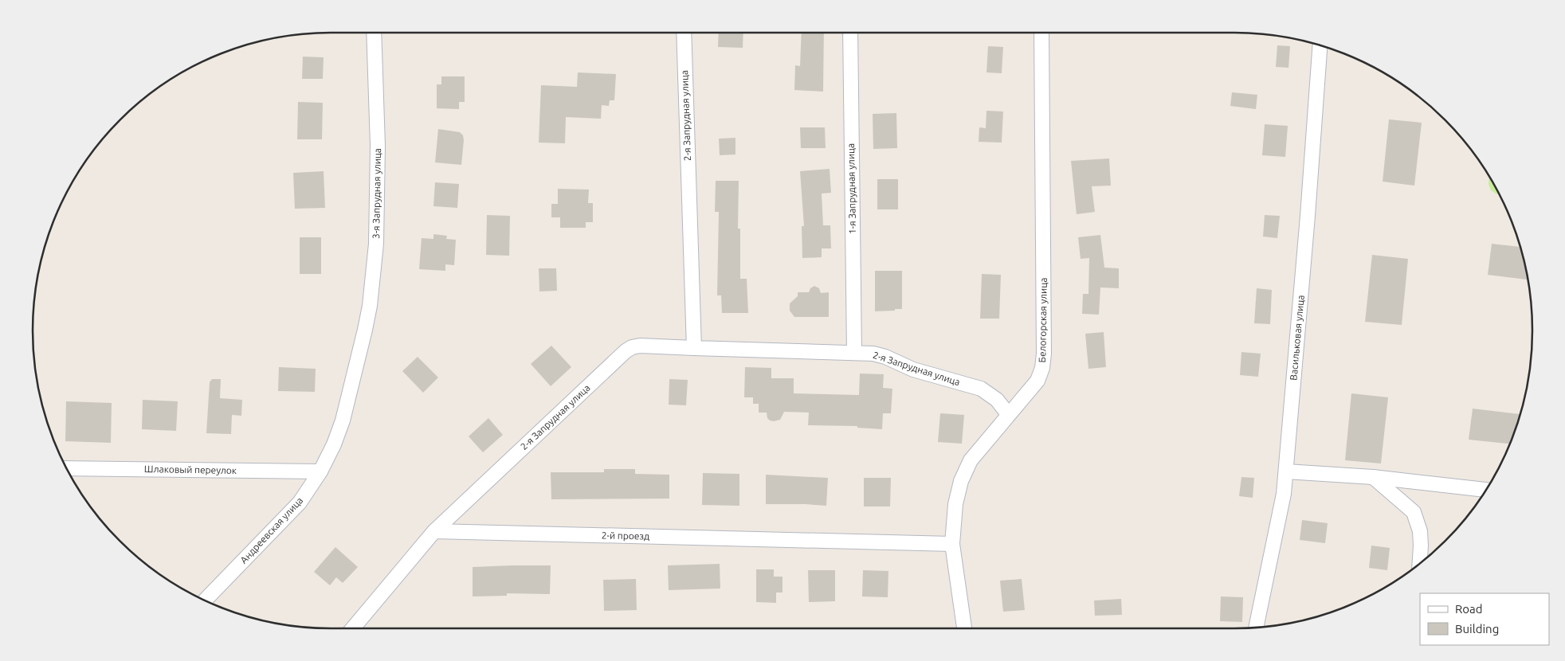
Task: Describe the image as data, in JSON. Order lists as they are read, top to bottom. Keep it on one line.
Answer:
{"streets":{"street":["2-я Запрудная улица","1-я Запрудная улица","3-я Запрудная улица","Белогорская улица","Васильковая улица","Шлаковый переулок","Андреевская улица","2-й проезд"]},"crossings":[["2-я Запрудная улица","1-я Запрудная улица"],["2-я Запрудная улица","Белогорская улица"],["2-я Запрудная улица","2-й проезд"],["3-я Запрудная улица","Андреевская улица"],["Белогорская улица","2-й проезд"],["Шлаковый переулок","Андреевская улица"]],"legend":["Road","Building"]}
